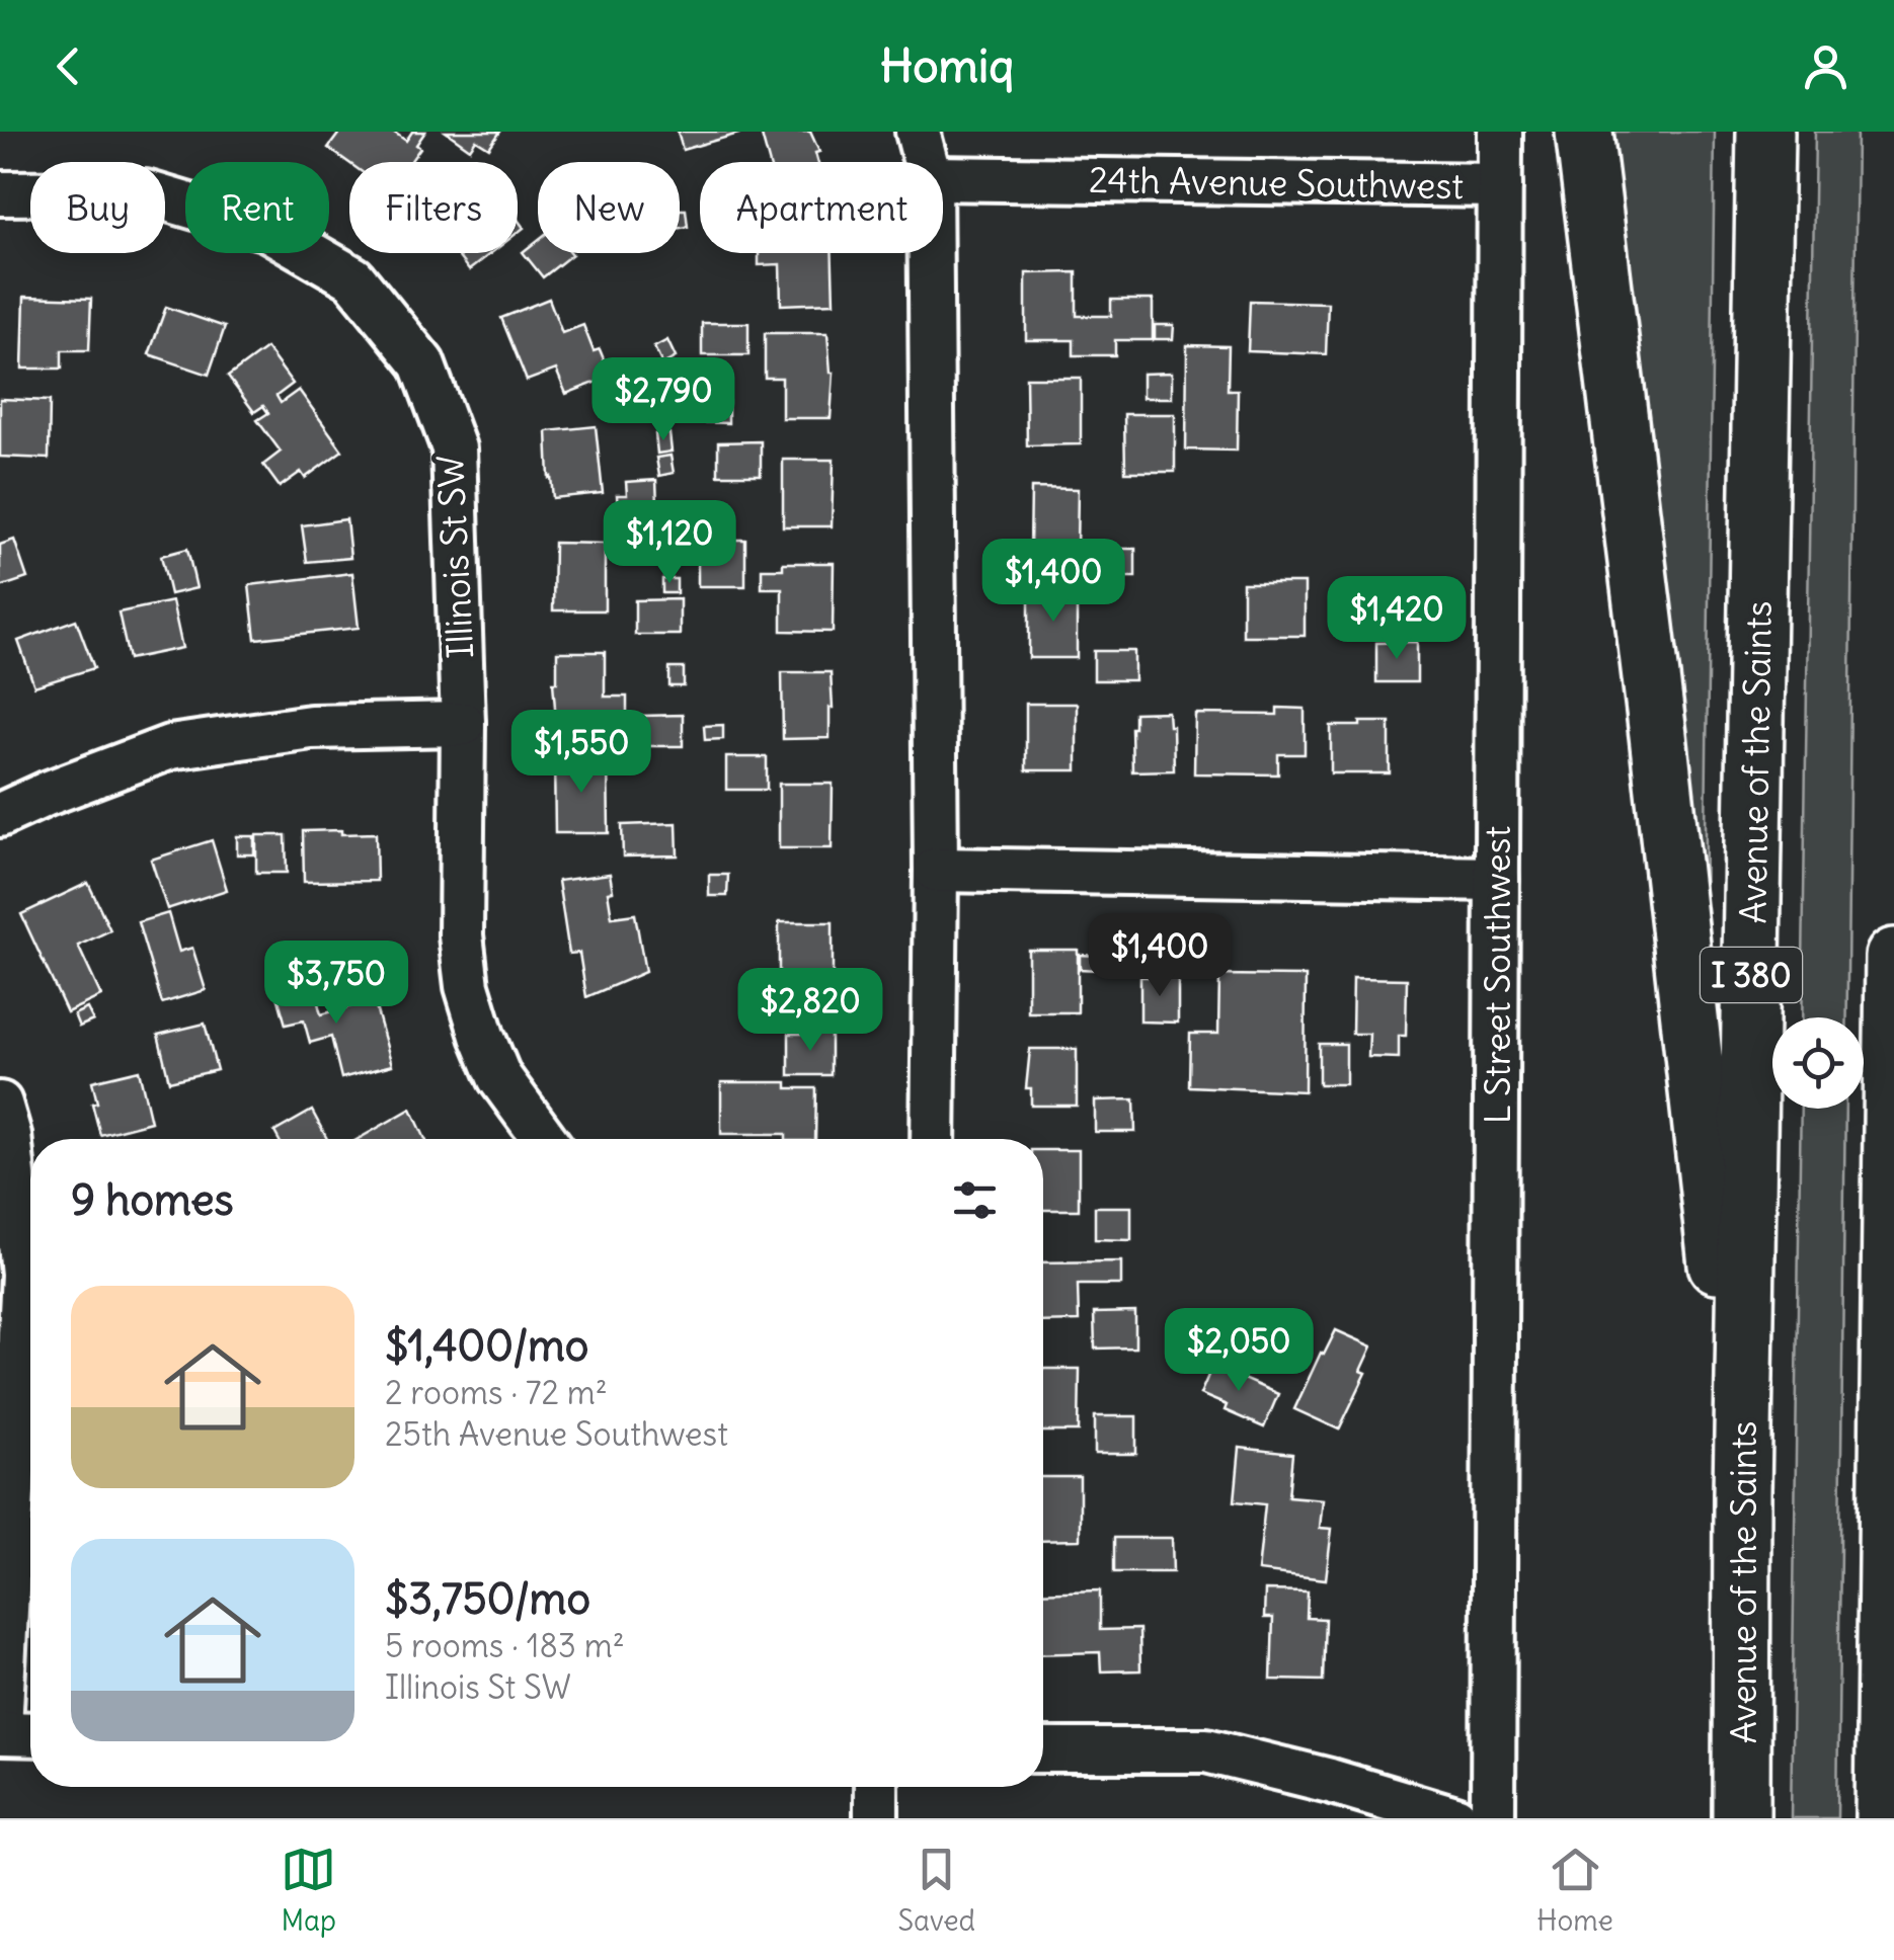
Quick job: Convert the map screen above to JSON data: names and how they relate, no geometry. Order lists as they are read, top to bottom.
{
  "streets": {
    "highway": ["Avenue of the Saints", "I 380"],
    "street": ["24th Avenue Southwest", "Illinois St SW", "L Street Southwest"]
  },
  "crossings": [
    ["24th Avenue Southwest", "L Street Southwest"]
  ],
  "page": {
    "header": "Homiq",
    "chip": [
      "Buy",
      "Rent",
      "Filters",
      "New",
      "Apartment"
    ],
    "price": [
      "$2,790",
      "$1,120",
      "$1,400",
      "$1,420",
      "$1,550",
      "$1,400",
      "$3,750",
      "$2,820",
      "$2,050"
    ],
    "heading": "9 homes",
    "list": [
      {
        "name": "$1,400/mo",
        "note": "2 rooms · 72 m² · 25th Avenue Southwest"
      },
      {
        "name": "$3,750/mo",
        "note": "5 rooms · 183 m² · Illinois St SW"
      }
    ],
    "tabs": ["Map", "Saved", "Home"]
  }
}
